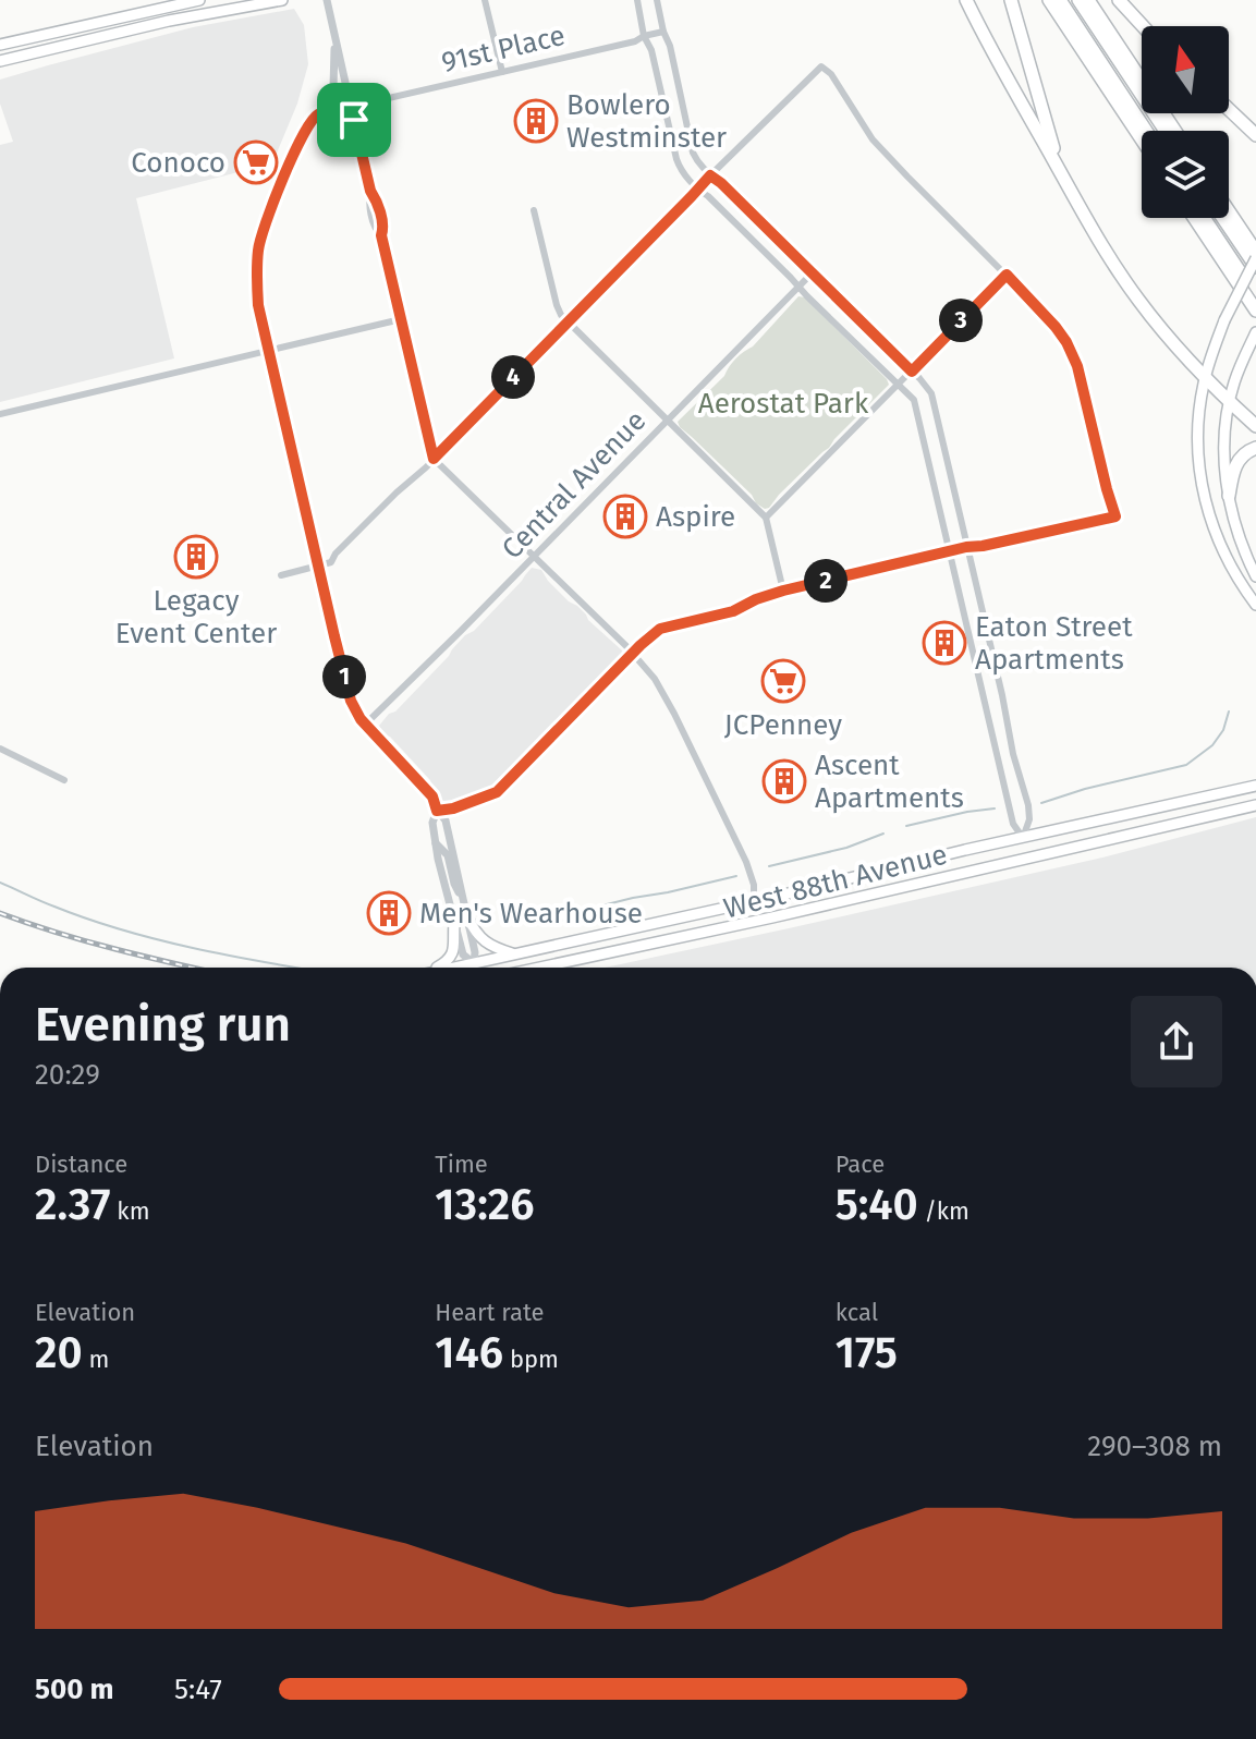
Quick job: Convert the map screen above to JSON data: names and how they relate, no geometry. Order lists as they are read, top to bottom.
{
  "streets": {
    "main road": ["West 88th Avenue"],
    "street": ["91st Place", "Central Avenue"]
  },
  "parks": ["Aerostat Park"],
  "places": {
    "building": [
      "Bowlero Westminster",
      "Aspire",
      "Legacy Event Center",
      "Eaton Street Apartments",
      "Ascent Apartments",
      "Men's Wearhouse"
    ],
    "supermarket": ["Conoco", "JCPenney"]
  },
  "north": "top",
  "page": {
    "pins": [
      "3",
      "4",
      "2",
      "1"
    ],
    "heading": ["Evening run", "20:29"],
    "stats": [
      ["Distance", "2.37 km"],
      ["Time", "13:26"],
      ["Pace", "5:40 /km"],
      ["Elevation", "20 m"],
      ["Heart rate", "146 bpm"],
      ["kcal", "175"]
    ],
    "chart": ["Elevation", "290–308 m"],
    "list": [
      {
        "name": "500 m",
        "note": "5:47"
      }
    ]
  }
}
